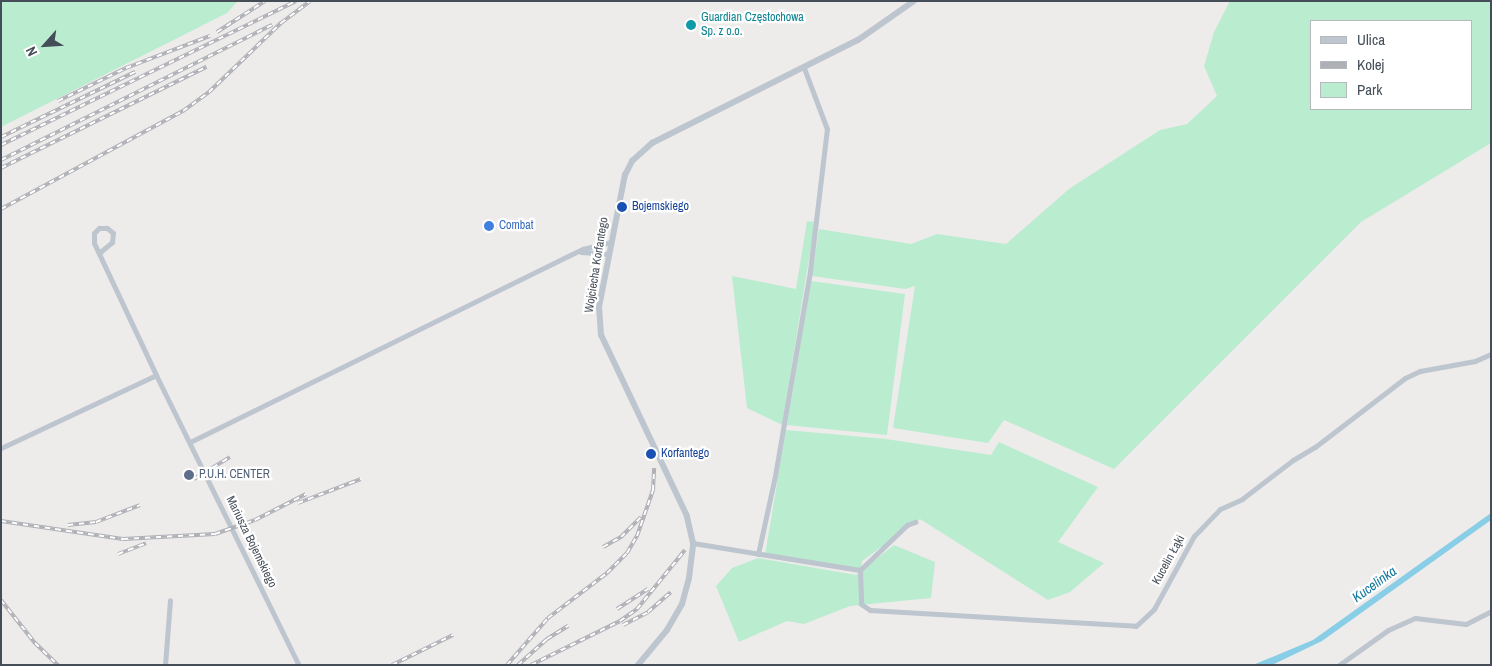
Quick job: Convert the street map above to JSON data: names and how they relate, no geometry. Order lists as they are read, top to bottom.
{
  "streets": {
    "street": ["Wojciecha Korfantego", "Mariusza Bojemskiego", "Kucelin Łąki"]
  },
  "water": ["Kucelinka"],
  "places": [
    "Guardian Częstochowa Sp. z o.o.",
    "Bojemskiego",
    "Combat",
    "Korfantego",
    "P.U.H. CENTER"
  ],
  "legend": ["Ulica", "Kolej", "Park"],
  "north": "bottom left"
}
